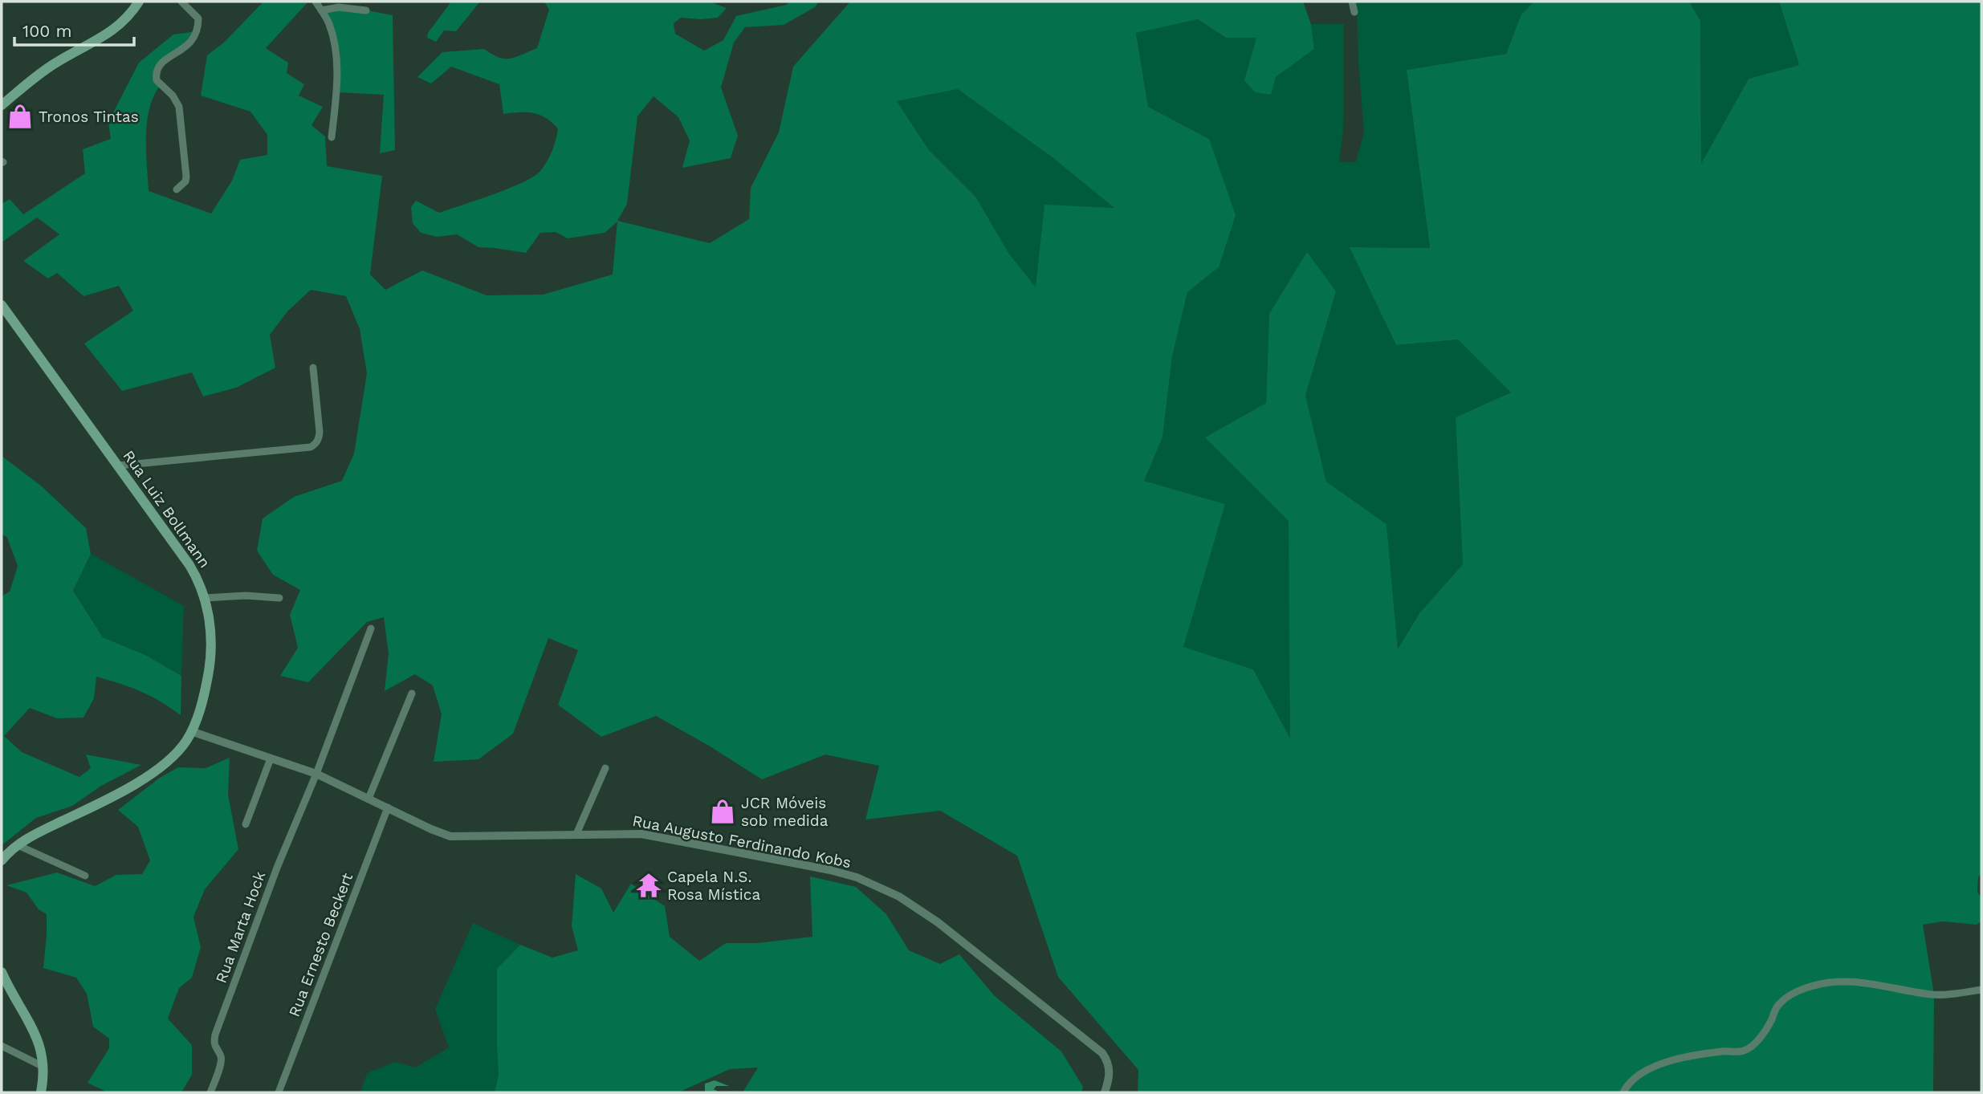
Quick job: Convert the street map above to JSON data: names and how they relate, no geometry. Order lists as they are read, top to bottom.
{
  "streets": {
    "main road": ["Rua Luiz Bollmann"],
    "street": ["Rua Augusto Ferdinando Kobs", "Rua Marta Hock", "Rua Ernesto Beckert"]
  },
  "crossings": [
    ["Rua Luiz Bollmann", "Rua Augusto Ferdinando Kobs"],
    ["Rua Augusto Ferdinando Kobs", "Rua Marta Hock"],
    ["Rua Augusto Ferdinando Kobs", "Rua Ernesto Beckert"]
  ],
  "places": {
    "shop": ["Tronos Tintas", "JCR Móveis sob medida"],
    "temple": ["Capela N.S. Rosa Mística"]
  },
  "scale_bar": "100 m"
}
